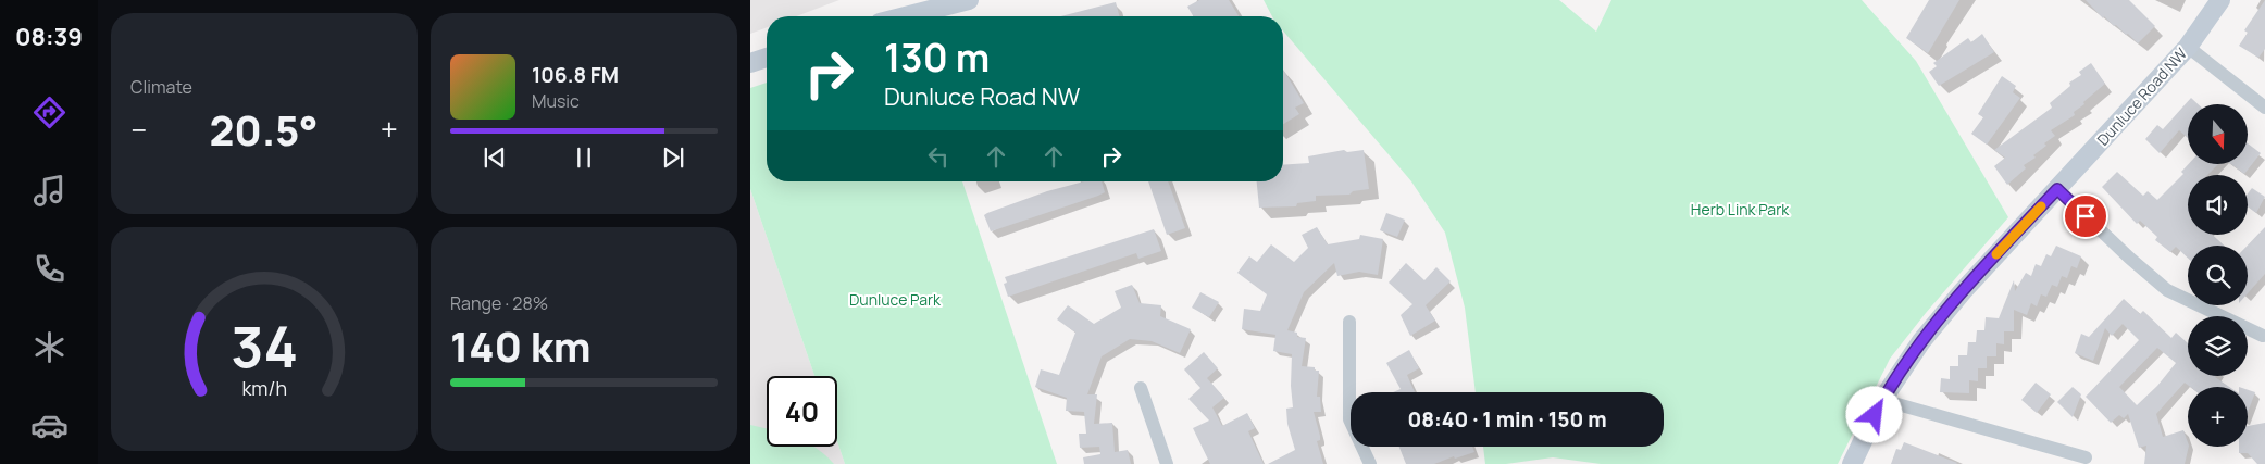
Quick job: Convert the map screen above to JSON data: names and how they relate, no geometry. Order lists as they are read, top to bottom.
{
  "streets": {
    "street": ["Dunluce Road NW"]
  },
  "parks": ["Herb Link Park", "Dunluce Park"],
  "north": "bottom",
  "page": {
    "tabs": "08:39",
    "tile": [
      "Climate",
      ["Range · 28%", "140 km"]
    ],
    "turn": ["130 m", "Dunluce Road NW"],
    "song": ["106.8 FM", "Music"],
    "map_buttons": "+",
    "heat": ["−", "20.5°", "+"],
    "limit": "40",
    "trip": "08:40 · 1 min · 150 m",
    "gauge": ["34", "km/h"]
  }
}
